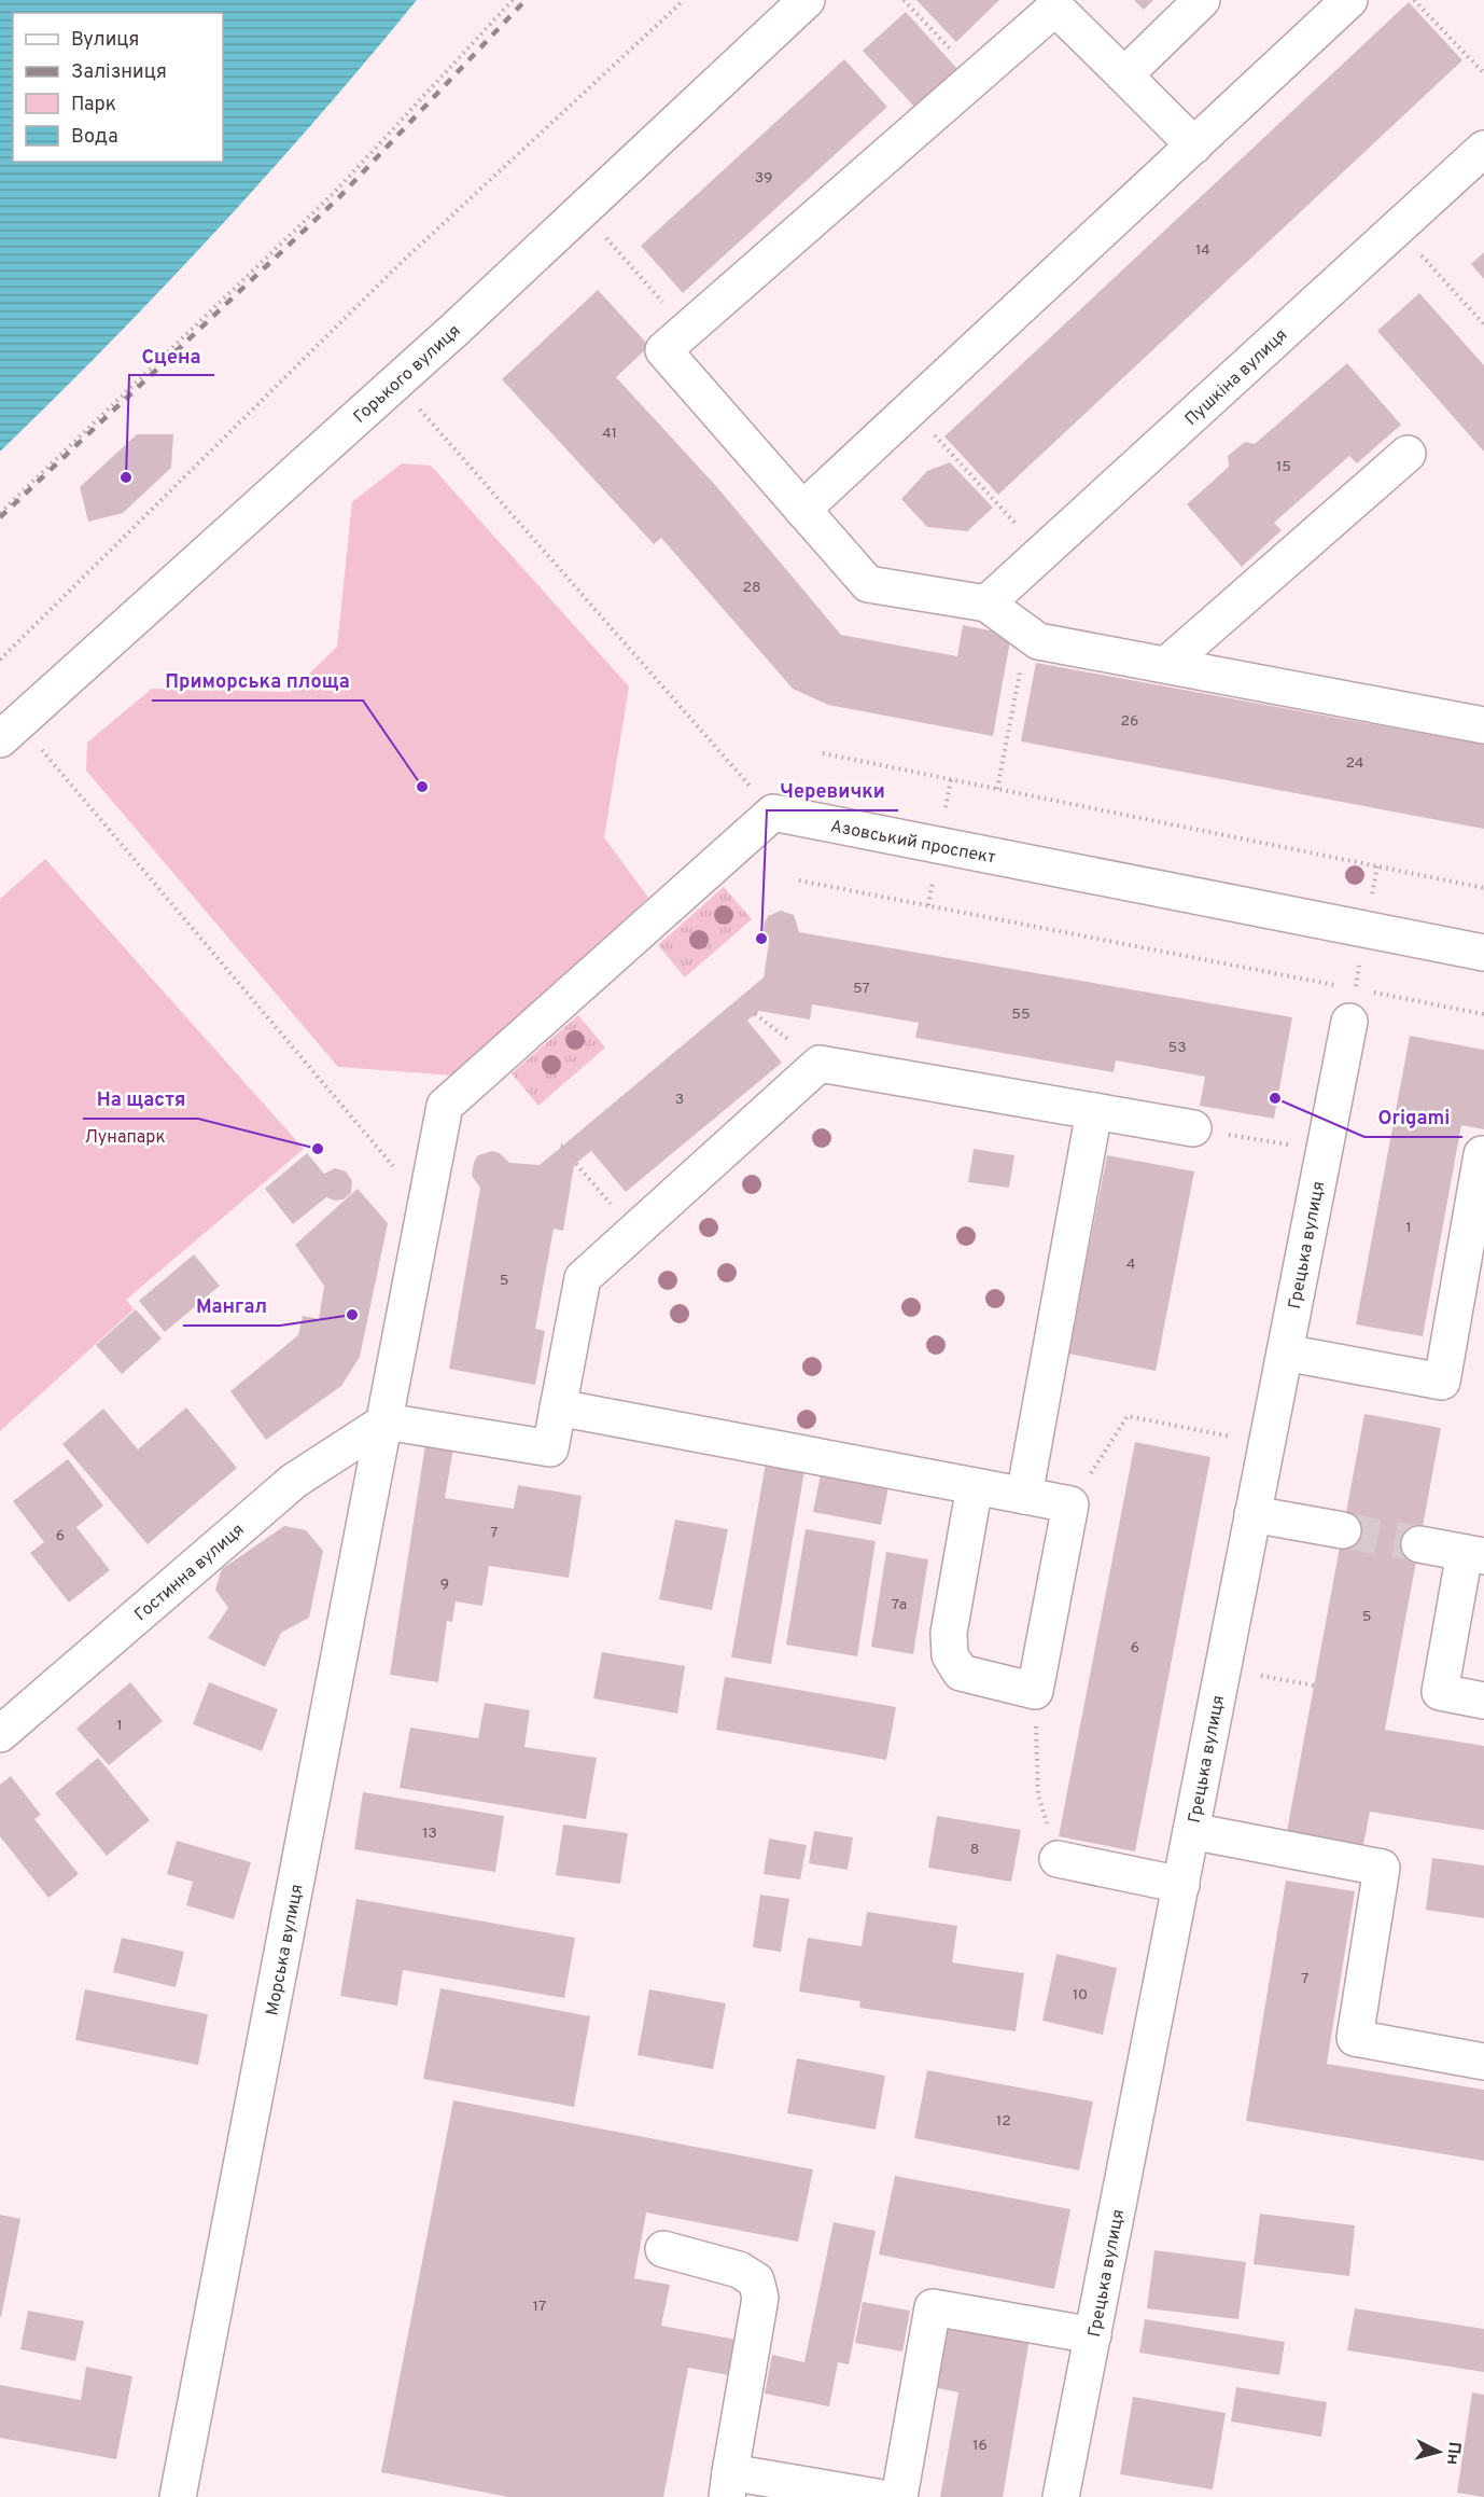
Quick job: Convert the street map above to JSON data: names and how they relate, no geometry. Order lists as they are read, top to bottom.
{
  "streets": {
    "street": [
      "Горького вулиця",
      "Пушкіна вулиця",
      "Азовський проспект",
      "Грецька вулиця",
      "Гостинна вулиця",
      "Морська вулиця"
    ]
  },
  "crossings": [
    ["Азовський проспект", "Морська вулиця"],
    ["Гостинна вулиця", "Морська вулиця"]
  ],
  "parks": ["Лунапарк"],
  "places": [
    "Сцена",
    "Приморська площа",
    "Черевички",
    "Origami",
    "На щастя",
    "Мангал"
  ],
  "house_numbers": [
    "39",
    "14",
    "41",
    "15",
    "28",
    "26",
    "24",
    "57",
    "55",
    "53",
    "3",
    "1",
    "4",
    "5",
    "7",
    "6",
    "9",
    "7а",
    "5",
    "6",
    "1",
    "13",
    "8",
    "7",
    "10",
    "12",
    "17",
    "16"
  ],
  "legend": [
    "Вулиця",
    "Залізниця",
    "Парк",
    "Вода"
  ],
  "north": "right"
}
